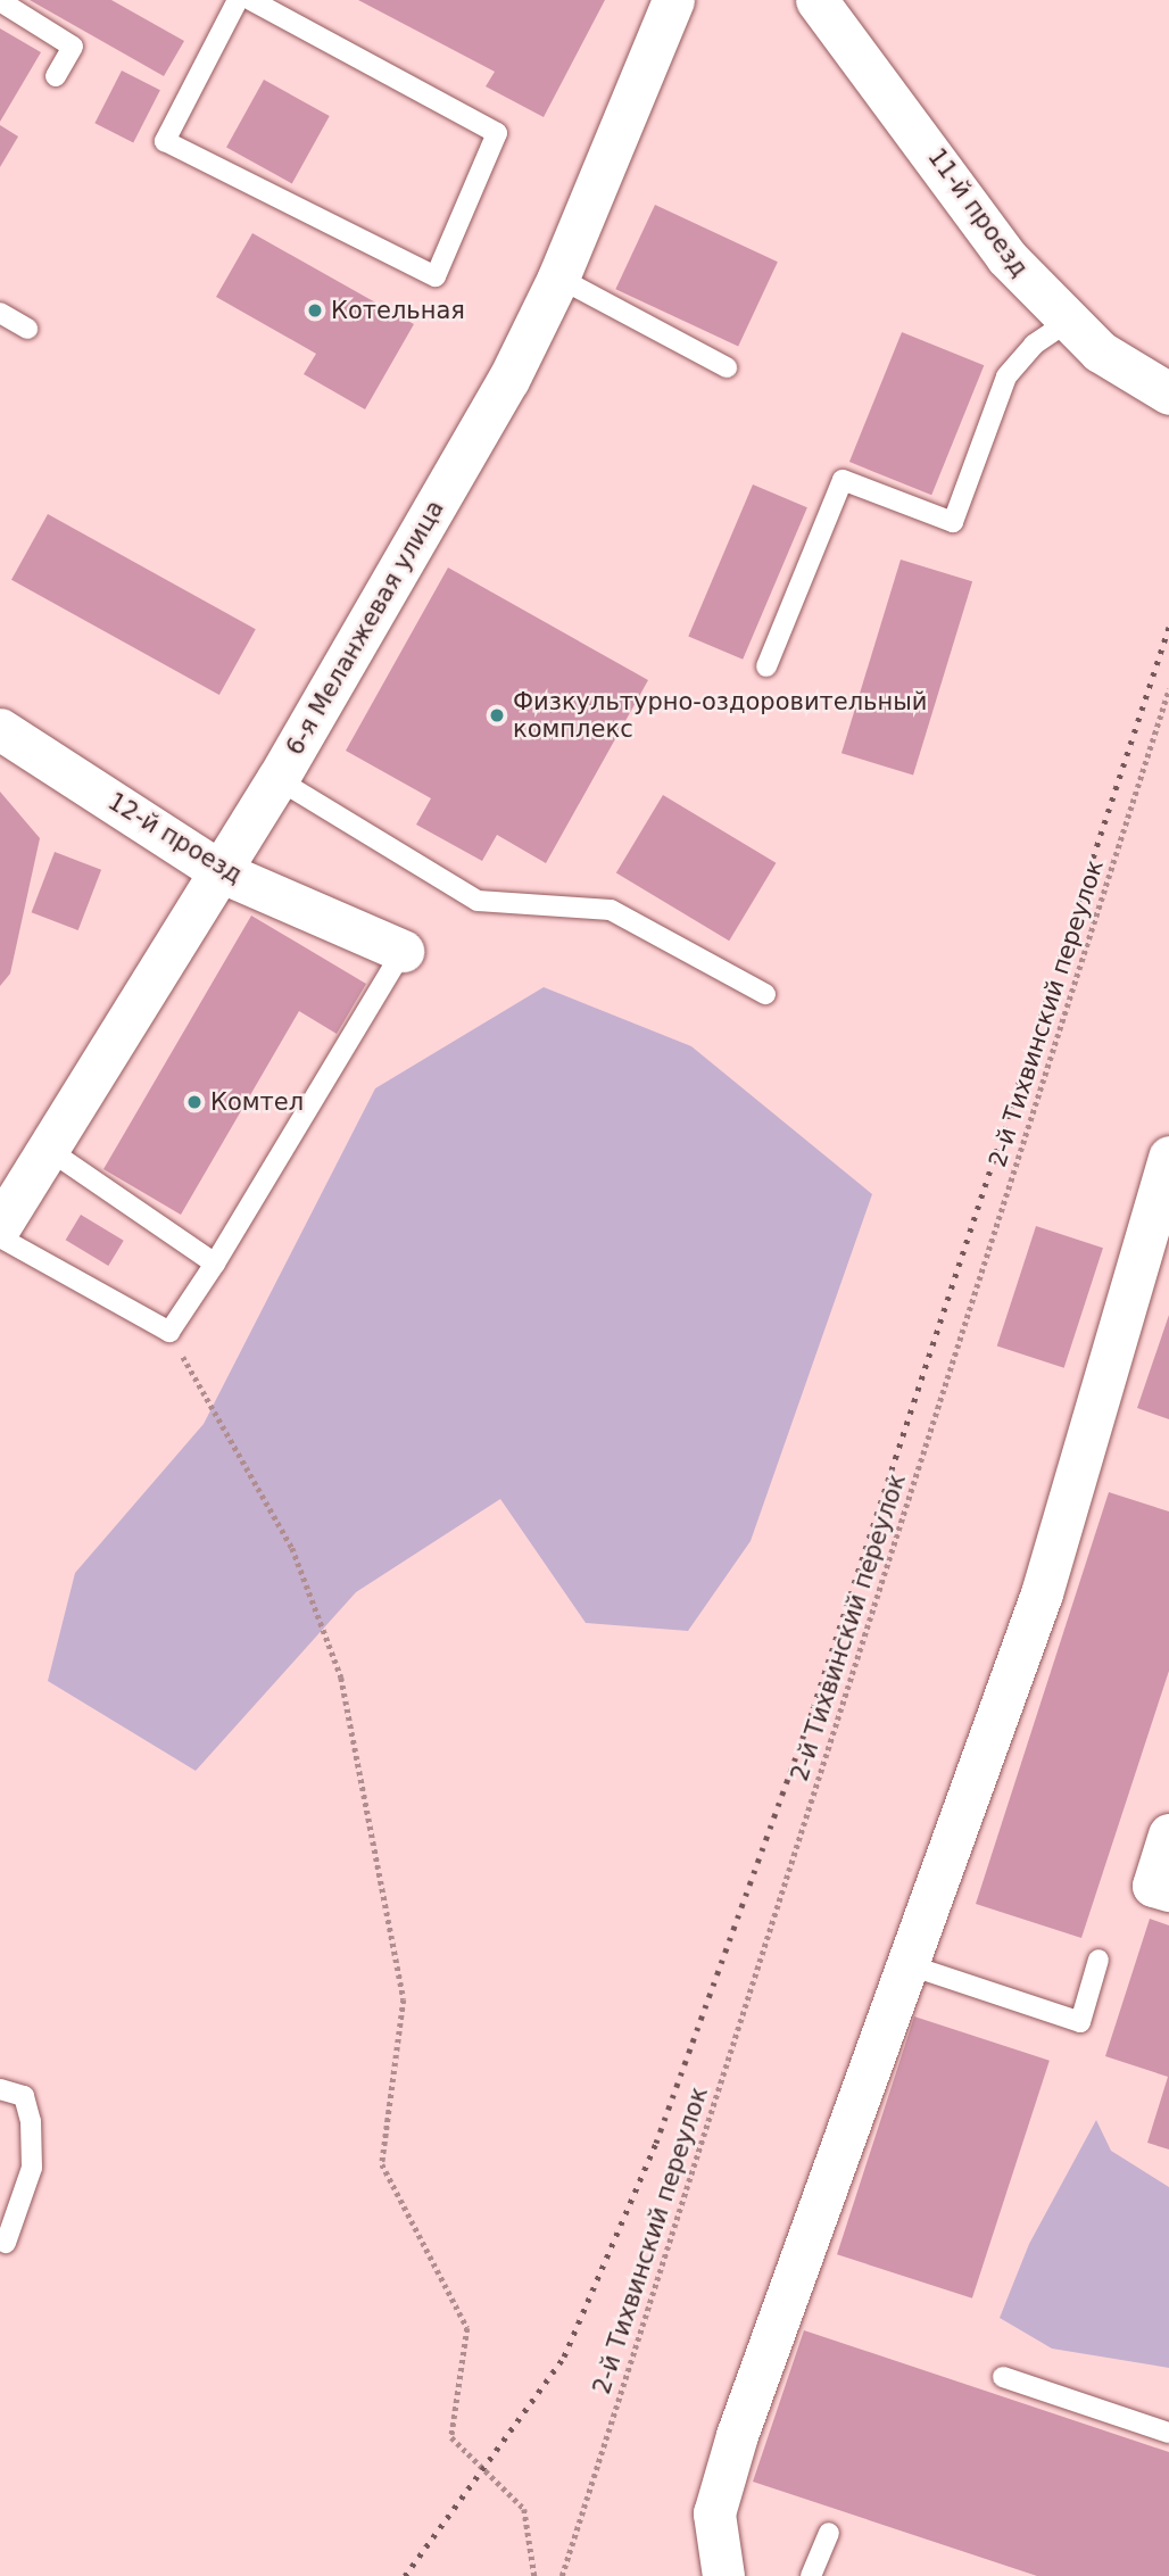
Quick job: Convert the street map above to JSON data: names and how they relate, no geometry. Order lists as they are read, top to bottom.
{
  "streets": {
    "street": ["11-й проезд", "6-я Меланжевая улица", "12-й проезд"],
    "path": ["2-й Тихвинский переулок"]
  },
  "crossings": [
    ["6-я Меланжевая улица", "12-й проезд"]
  ],
  "places": ["Котельная", "Физкультурно-оздоровительный комплекс", "Комтел"]
}
